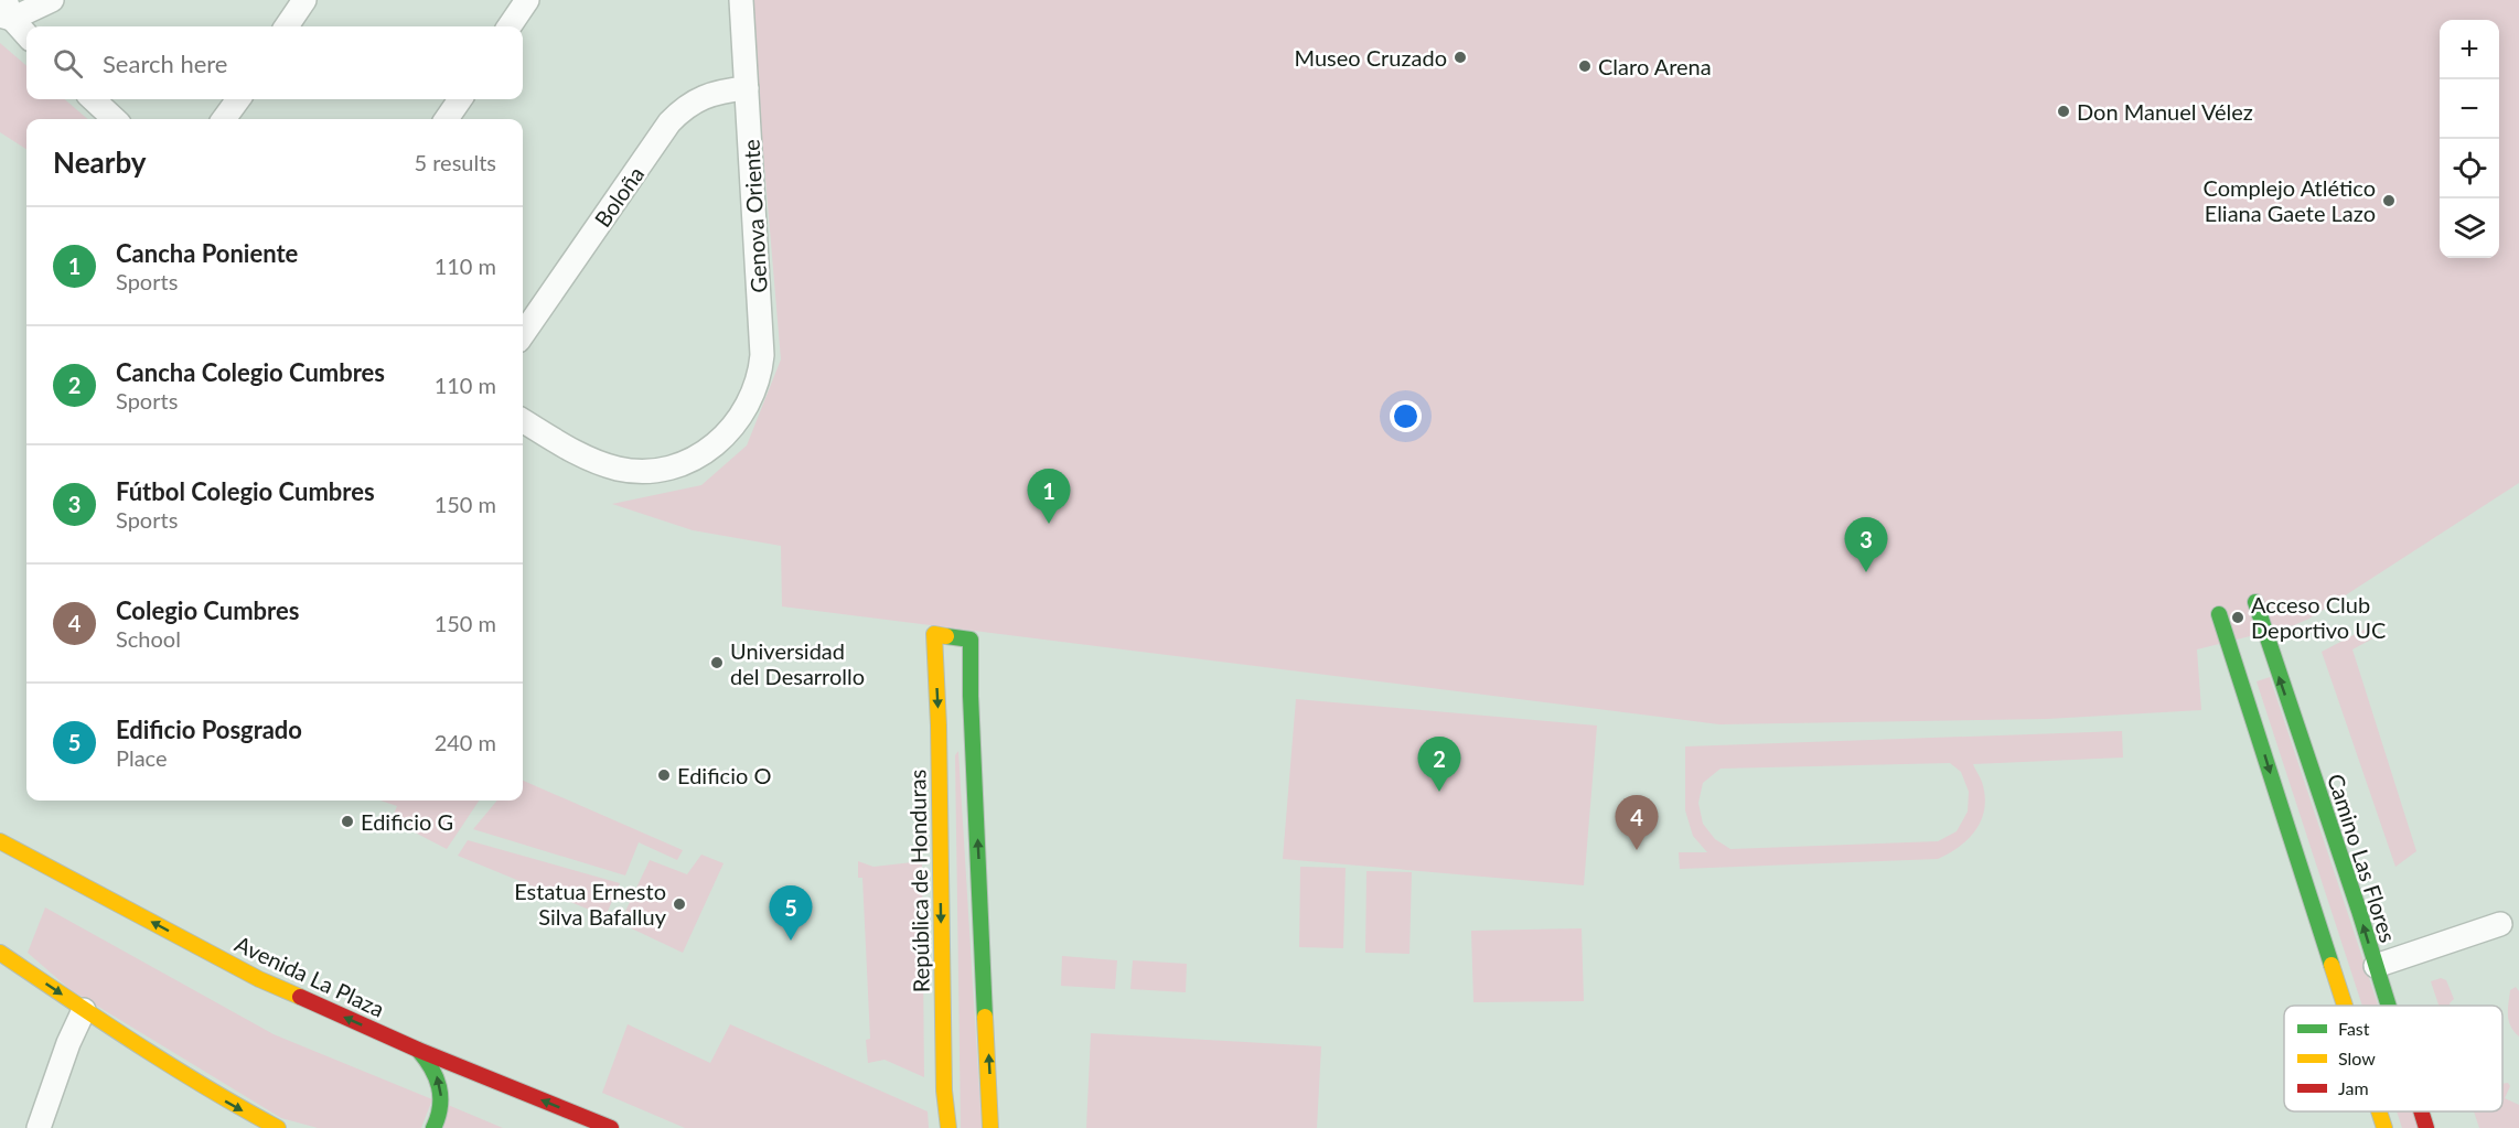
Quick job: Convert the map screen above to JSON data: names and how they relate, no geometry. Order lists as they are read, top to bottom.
{
  "streets": {
    "street": [
      "Boloña",
      "Genova Oriente",
      "Camino Las Flores",
      "República de Honduras",
      "Avenida La Plaza"
    ]
  },
  "crossings": [
    ["Boloña", "Genova Oriente"]
  ],
  "places": [
    "Museo Cruzado",
    "Claro Arena",
    "Don Manuel Vélez",
    "Complejo Atlético Eliana Gaete Lazo",
    "Acceso Club Deportivo UC",
    "Universidad del Desarrollo",
    "Edificio O",
    "Edificio G",
    "Estatua Ernesto Silva Bafalluy"
  ],
  "legend": ["Fast", "Slow", "Jam"],
  "page": {
    "map_buttons": ["+", "−"],
    "search": "Search here",
    "heading": ["Nearby", "5 results"],
    "list": [
      {
        "mark": "1",
        "name": "Cancha Poniente",
        "note": "Sports",
        "value": "110 m"
      },
      {
        "mark": "2",
        "name": "Cancha Colegio Cumbres",
        "note": "Sports",
        "value": "110 m"
      },
      {
        "mark": "3",
        "name": "Fútbol Colegio Cumbres",
        "note": "Sports",
        "value": "150 m"
      },
      {
        "mark": "4",
        "name": "Colegio Cumbres",
        "note": "School",
        "value": "150 m"
      },
      {
        "mark": "5",
        "name": "Edificio Posgrado",
        "note": "Place",
        "value": "240 m"
      }
    ],
    "pins": [
      "1",
      "3",
      "2",
      "4",
      "5"
    ]
  }
}
